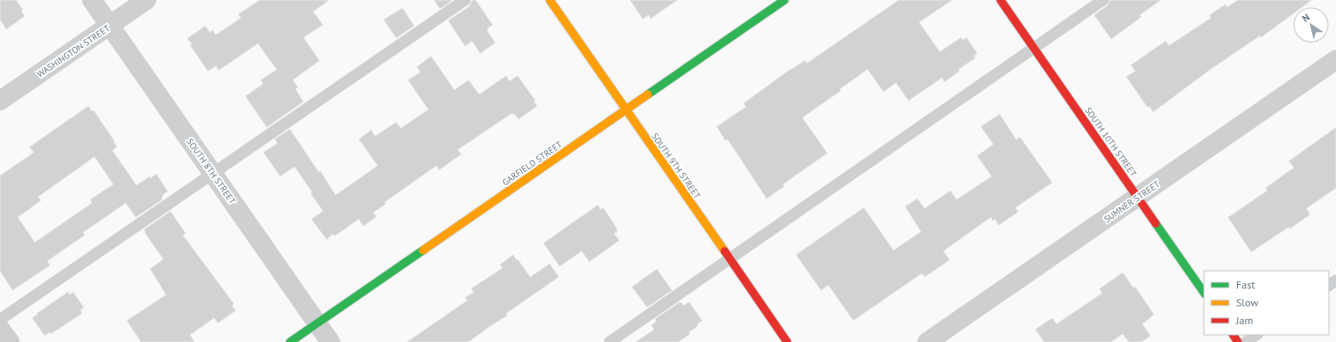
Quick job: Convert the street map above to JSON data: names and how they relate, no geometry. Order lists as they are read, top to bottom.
{
  "streets": {
    "main road": ["SOUTH 10TH STREET", "GARFIELD STREET", "SOUTH 9TH STREET"],
    "street": ["WASHINGTON STREET", "SOUTH 8TH STREET", "SUMNER STREET"]
  },
  "crossings": [
    ["WASHINGTON STREET", "SOUTH 8TH STREET"],
    ["SOUTH 10TH STREET", "SUMNER STREET"],
    ["GARFIELD STREET", "SOUTH 9TH STREET"],
    ["GARFIELD STREET", "SOUTH 8TH STREET"]
  ],
  "legend": ["Fast", "Slow", "Jam"],
  "north": "top left"
}
